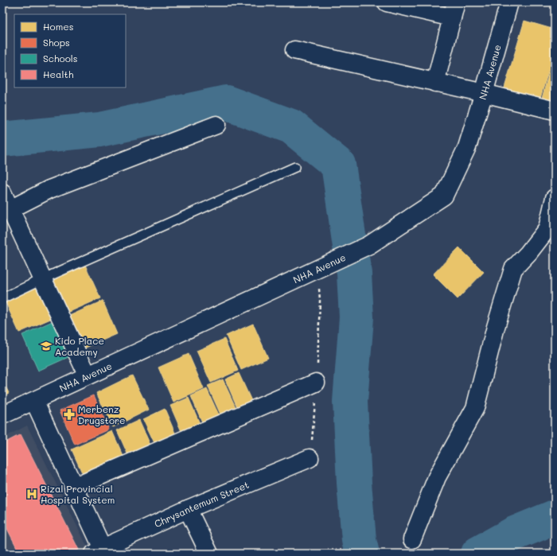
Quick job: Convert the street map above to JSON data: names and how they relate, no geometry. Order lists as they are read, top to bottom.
{
  "streets": {
    "street": ["NHA Avenue", "Chrysantemum Street"]
  },
  "places": {
    "school or university": ["Kido Place Academy"],
    "pharmacy": ["Merbenz Drugstore"],
    "hospital": ["Rizal Provincial Hospital System"]
  },
  "legend": [
    "Homes",
    "Shops",
    "Schools",
    "Health"
  ]
}
